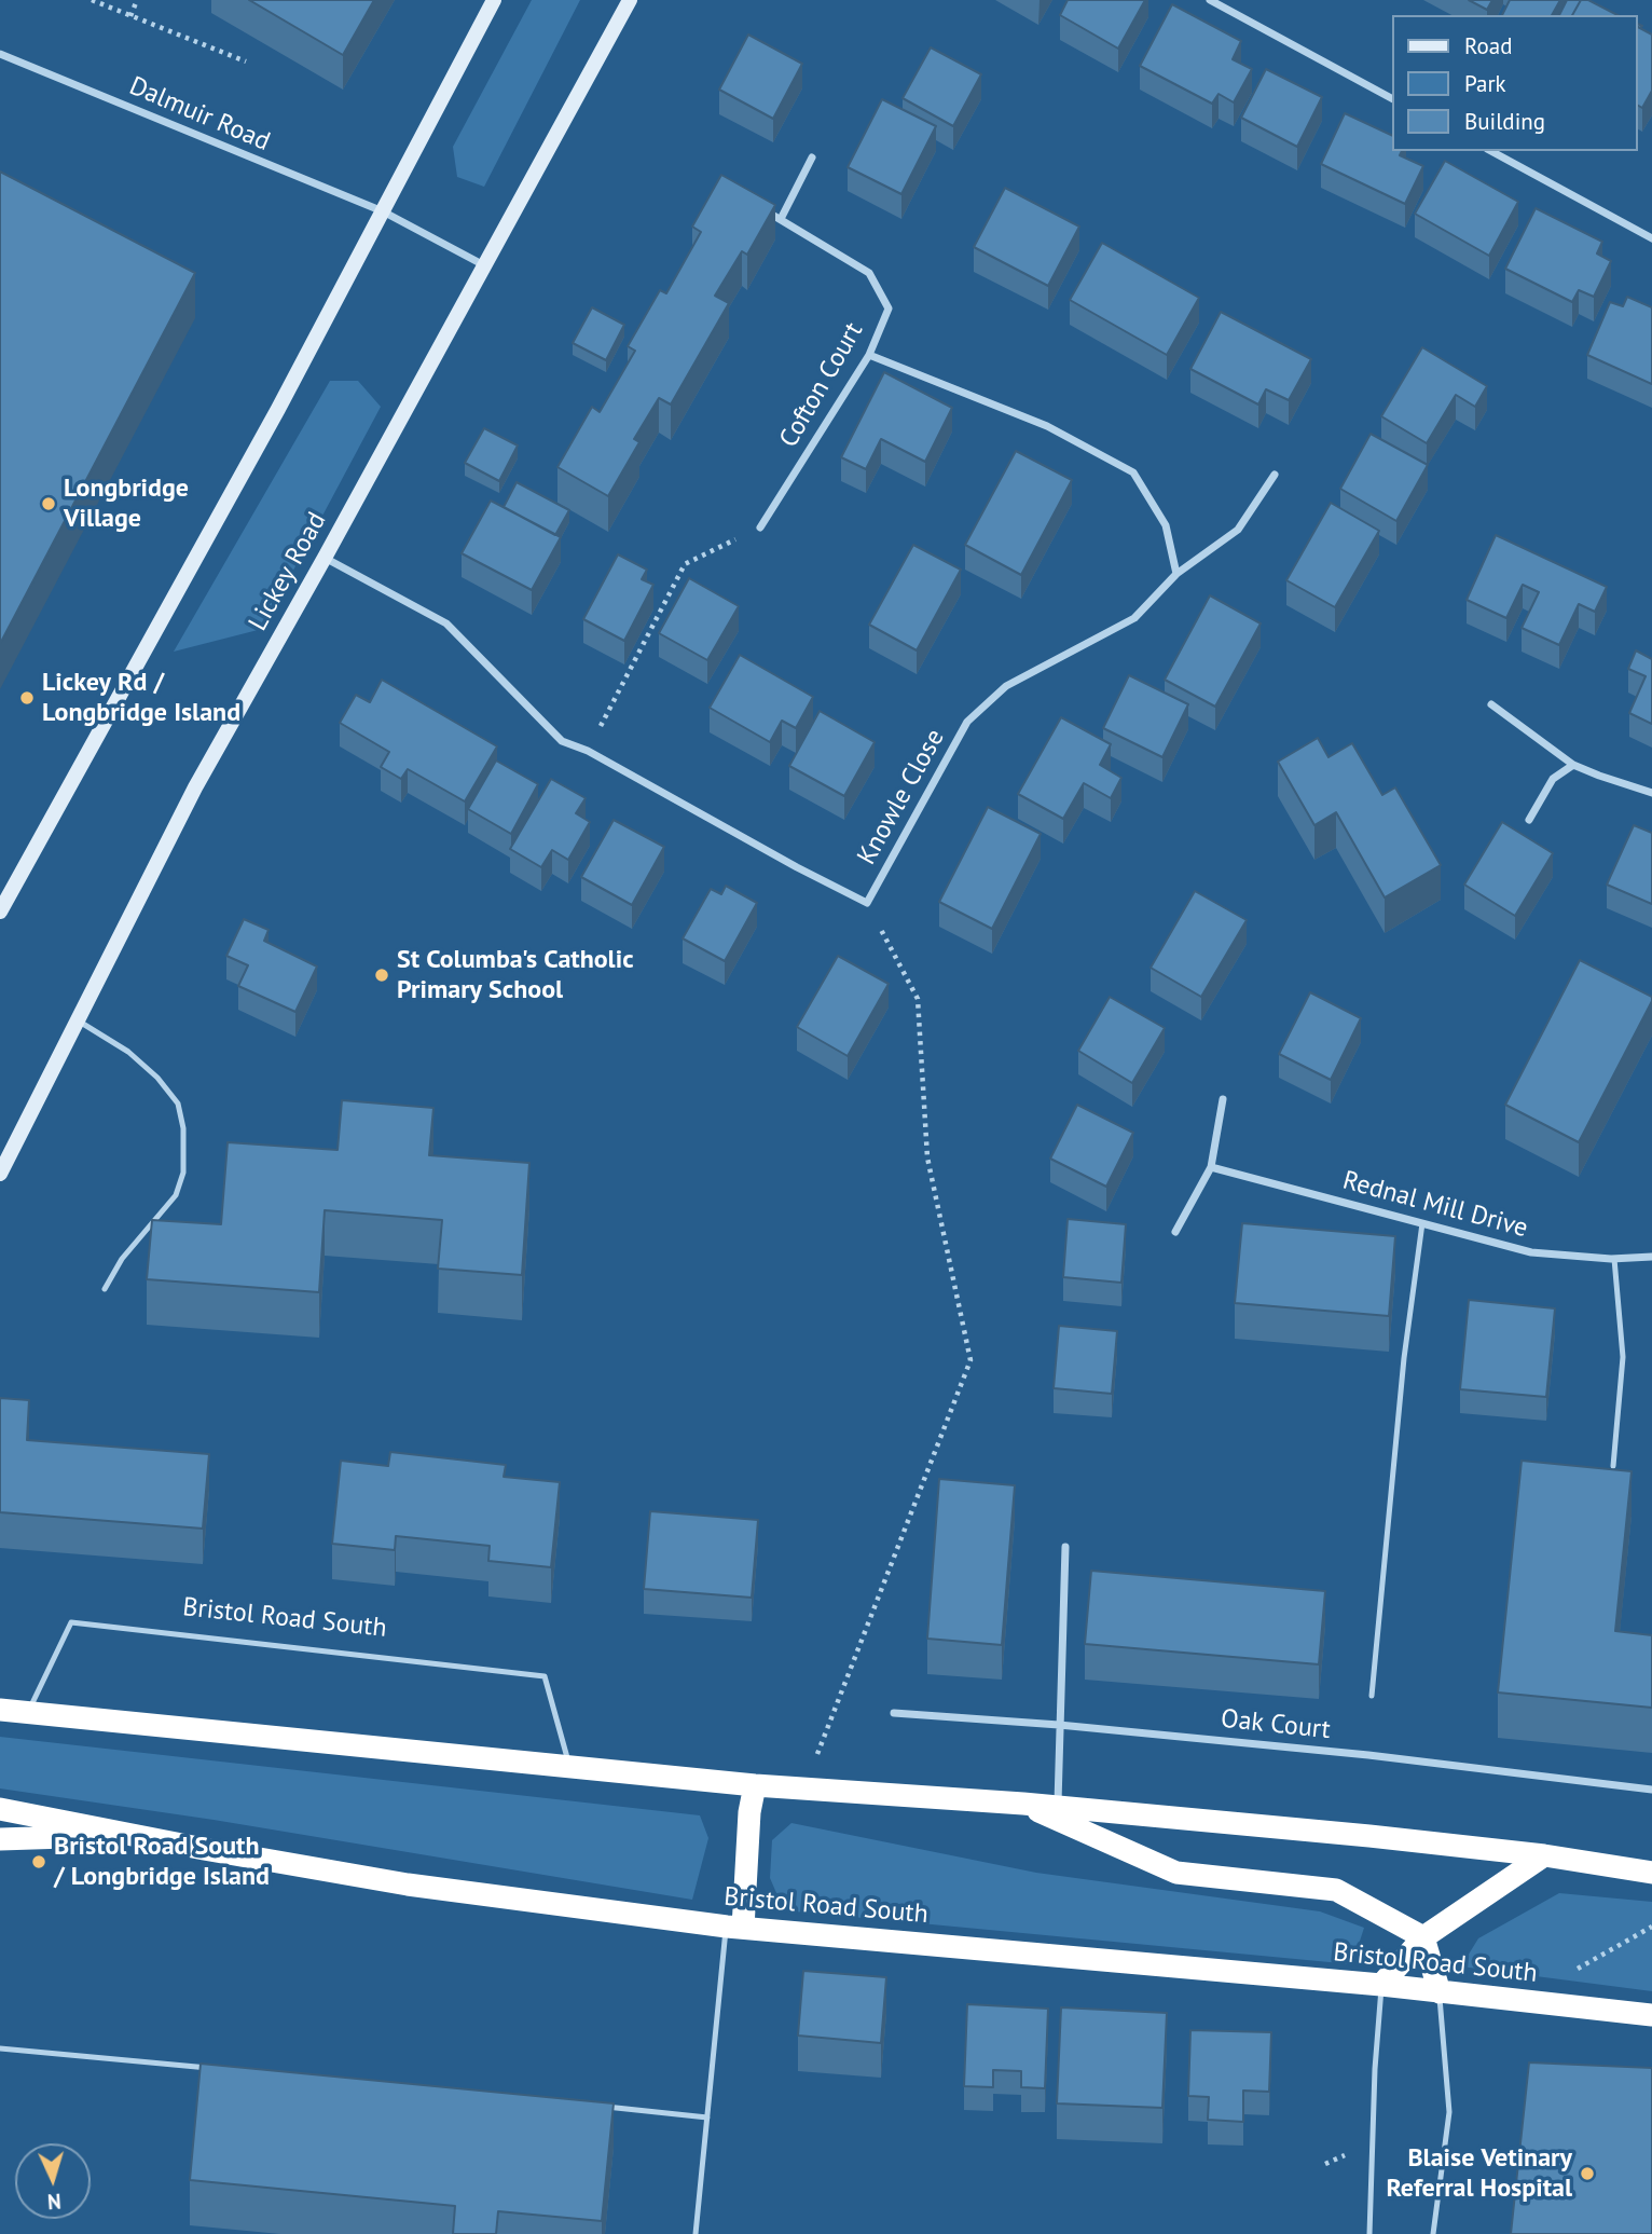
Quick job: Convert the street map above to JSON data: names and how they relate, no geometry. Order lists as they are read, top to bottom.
{
  "streets": {
    "highway": ["Bristol Road South"],
    "main road": ["Lickey Road"],
    "street": [
      "Dalmuir Road",
      "Cofton Court",
      "Knowle Close",
      "Rednal Mill Drive",
      "Oak Court"
    ]
  },
  "crossings": [
    ["Dalmuir Road", "Lickey Road"],
    ["Lickey Road", "Knowle Close"]
  ],
  "places": [
    "Longbridge Village",
    "Lickey Rd / Longbridge Island",
    "St Columba's Catholic Primary School",
    "Bristol Road South / Longbridge Island",
    "Blaise Vetinary Referral Hospital"
  ],
  "legend": ["Road", "Park", "Building"],
  "north": "bottom"
}
